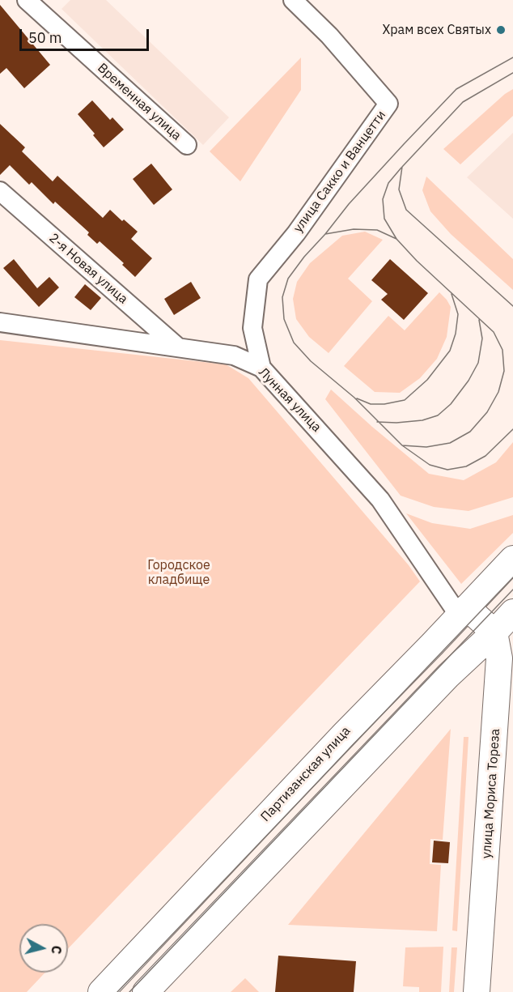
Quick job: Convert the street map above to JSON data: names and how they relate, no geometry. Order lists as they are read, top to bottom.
{
  "streets": {
    "street": [
      "Временная улица",
      "улица Сакко и Ванцетти",
      "2-я Новая улица",
      "Лунная улица",
      "Партизанская улица",
      "улица Мориса Тореза"
    ]
  },
  "crossings": [
    ["улица Сакко и Ванцетти", "Лунная улица"],
    ["2-я Новая улица", "Лунная улица"],
    ["Лунная улица", "Партизанская улица"]
  ],
  "parks": ["Городское кладбище"],
  "places": ["Храм всех Святых"],
  "scale_bar": "50 m",
  "north": "right"
}
